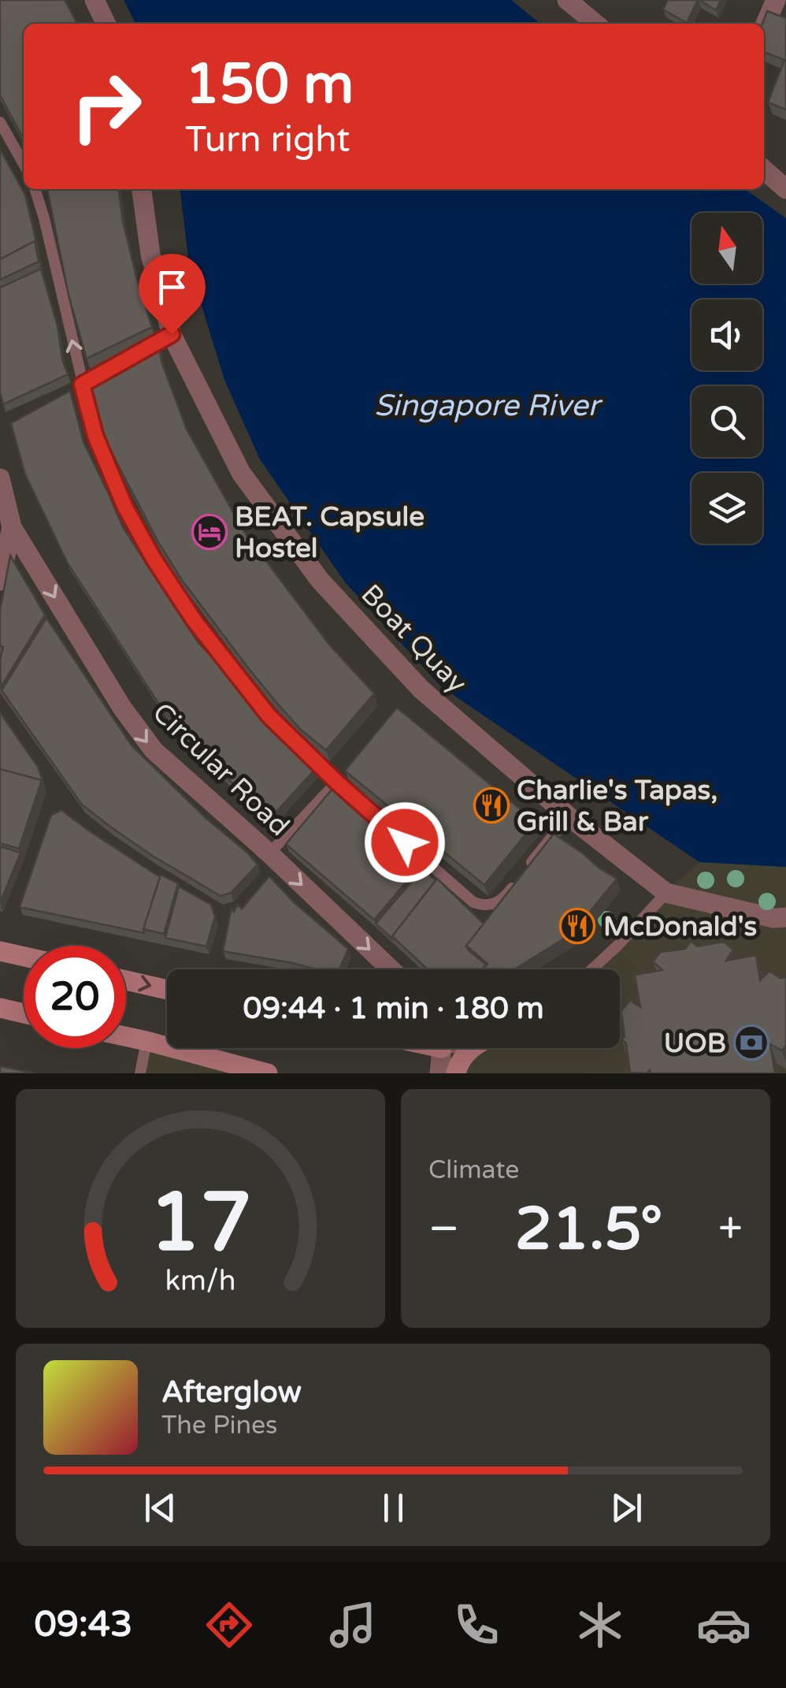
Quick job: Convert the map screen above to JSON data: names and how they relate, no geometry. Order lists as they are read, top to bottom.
{
  "streets": {
    "street": ["Boat Quay", "Circular Road"]
  },
  "one_way": ["Circular Road"],
  "water": ["Singapore River"],
  "places": {
    "hotel": ["BEAT. Capsule Hostel"],
    "restaurant": ["Charlie's Tapas, Grill & Bar", "McDonald's"],
    "bank": ["UOB"]
  },
  "north": "top",
  "page": {
    "turn": ["150 m", "Turn right"],
    "limit": "20",
    "trip": "09:44 · 1 min · 180 m",
    "tile": "Climate",
    "heat": ["−", "21.5°", "+"],
    "song": ["Afterglow", "The Pines"],
    "tabs": "09:43",
    "gauge": ["17", "km/h"]
  }
}
